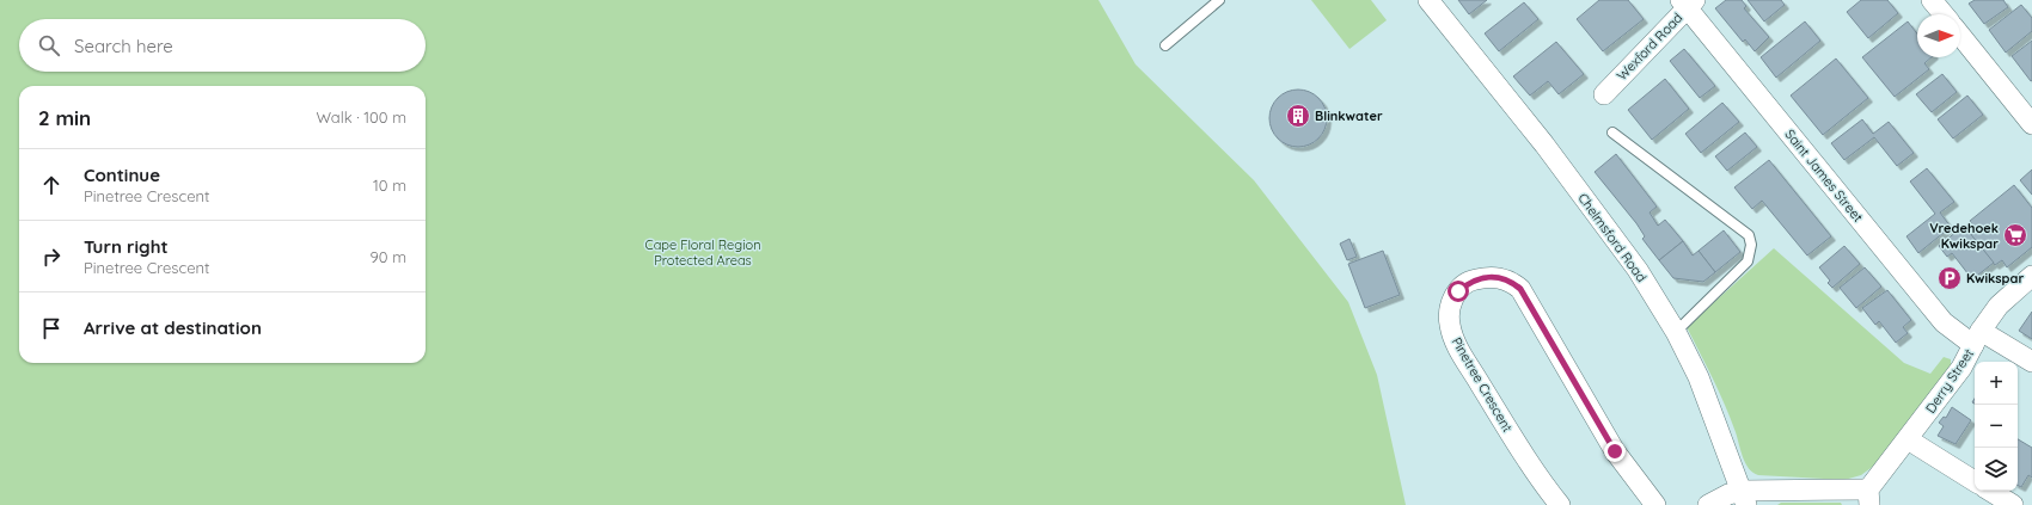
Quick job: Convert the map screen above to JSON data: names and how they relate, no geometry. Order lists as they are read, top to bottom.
{
  "streets": {
    "street": [
      "Wexford Road",
      "Saint James Street",
      "Chelmsford Road",
      "Derry Street",
      "Pinetree Crescent"
    ]
  },
  "crossings": [
    ["Wexford Road", "Saint James Street"],
    ["Saint James Street", "Derry Street"],
    ["Chelmsford Road", "Derry Street"]
  ],
  "parks": ["Cape Floral Region Protected Areas"],
  "places": {
    "building": ["Blinkwater"],
    "supermarket": ["Vredehoek Kwikspar"],
    "parking": ["Kwikspar"]
  },
  "north": "right",
  "page": {
    "search": "Search here",
    "heading": ["2 min", "Walk · 100 m"],
    "list": [
      ["Continue", "Pinetree Crescent", "10 m"],
      ["Turn right", "Pinetree Crescent", "90 m"],
      "Arrive at destination"
    ],
    "map_buttons": ["+", "−"]
  }
}
